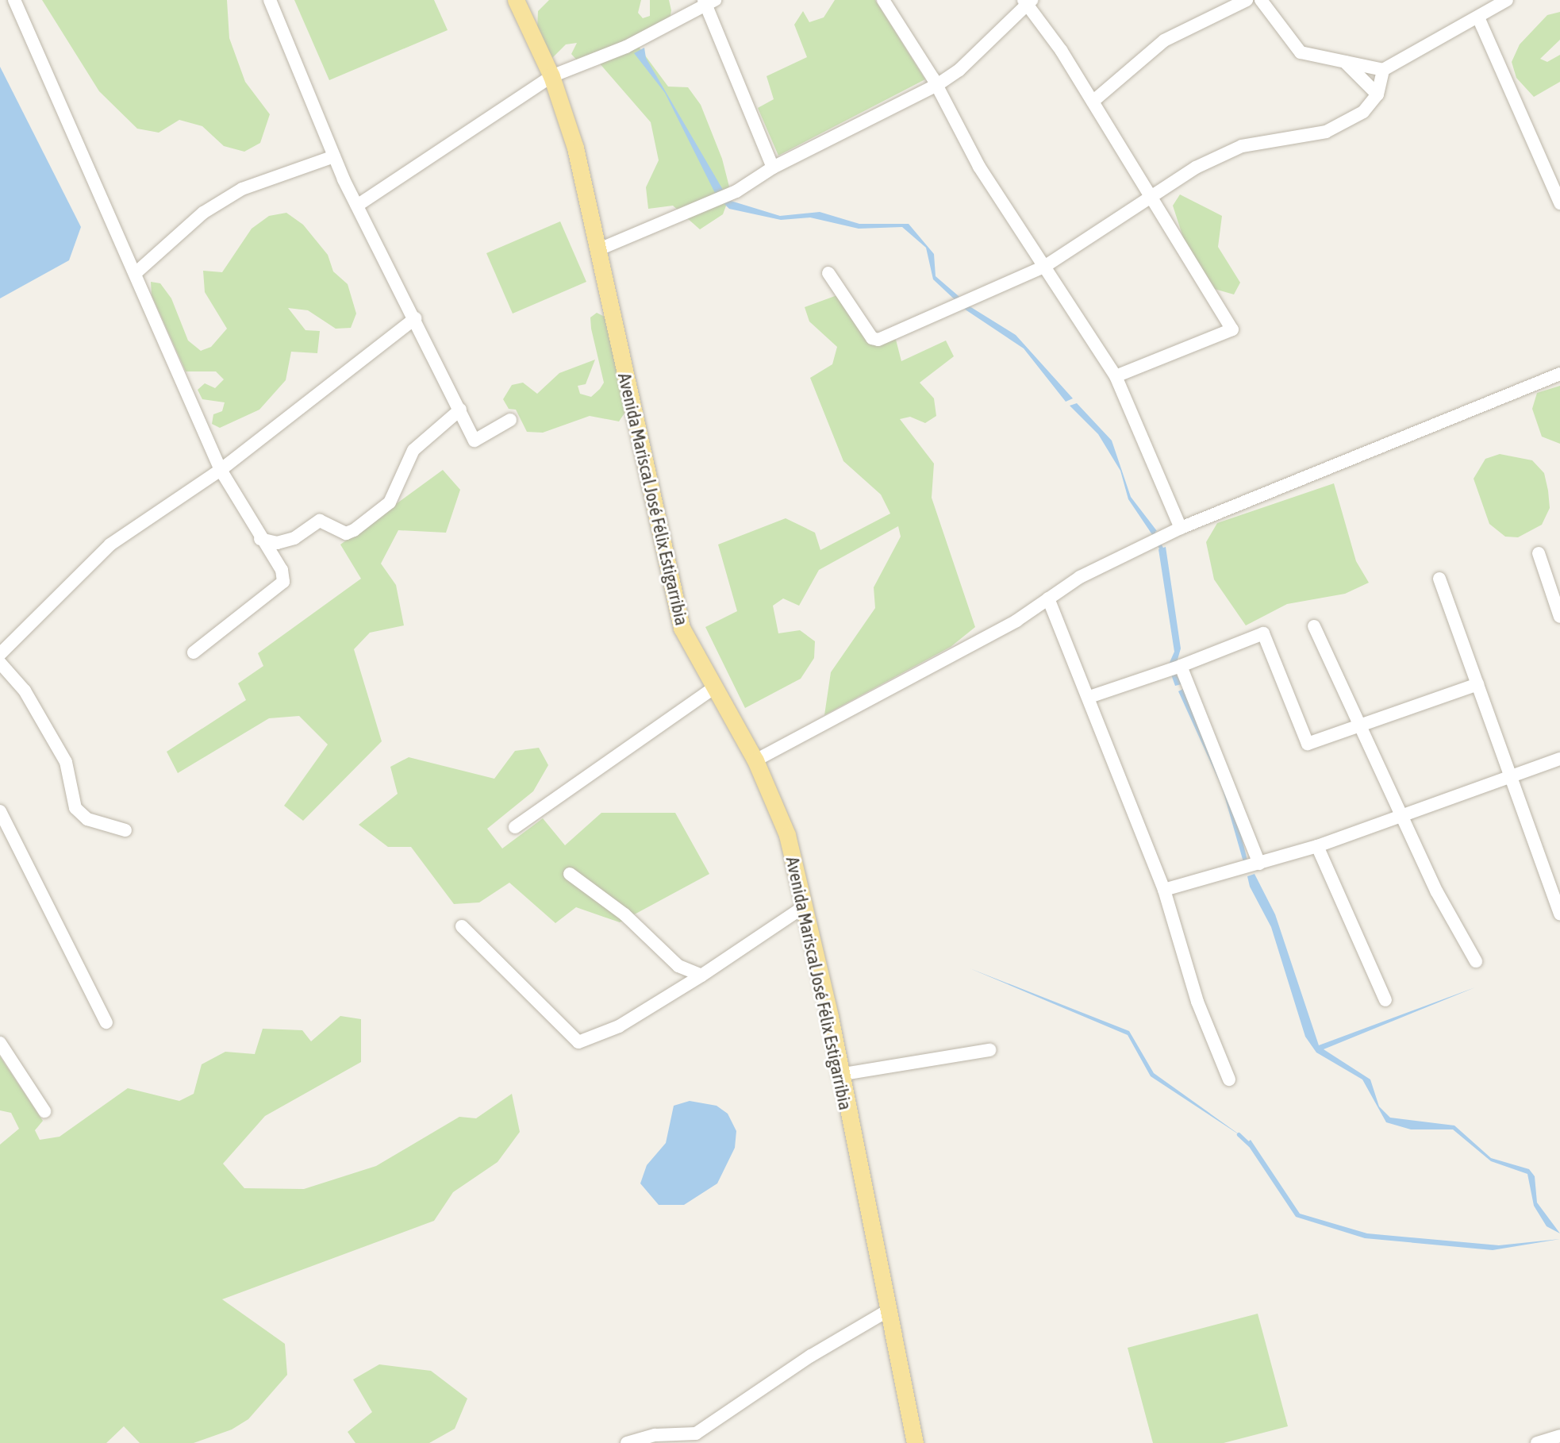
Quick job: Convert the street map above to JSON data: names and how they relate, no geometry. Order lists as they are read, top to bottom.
{
  "streets": {
    "main road": ["Avenida Mariscal José Félix Estigarribia"]
  }
}
